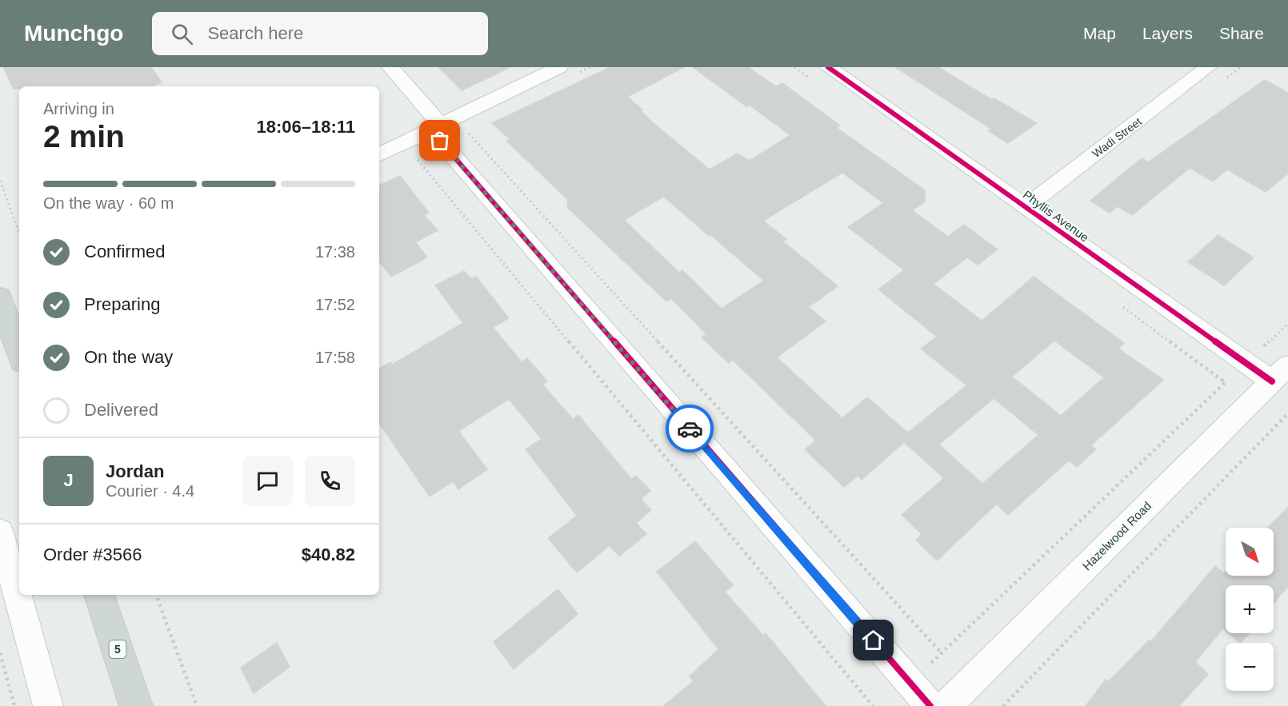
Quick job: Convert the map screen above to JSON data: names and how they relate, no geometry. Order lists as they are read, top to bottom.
{
  "streets": {
    "main road": ["5"],
    "street": ["Wadi Street", "Phyllis Avenue", "Hazelwood Road"]
  },
  "crossings": [
    ["Wadi Street", "Phyllis Avenue"],
    ["Phyllis Avenue", "Hazelwood Road"]
  ],
  "north": "bottom right",
  "page": {
    "header": "Munchgo",
    "search": "Search here",
    "nav": ["Map", "Layers", "Share"],
    "heading": ["2 min", "Arriving in", "18:06–18:11"],
    "panel": [
      "Jordan",
      "Courier · 4.4",
      "Order #3566",
      "$40.82"
    ],
    "bar": "On the way · 60 m",
    "list": [
      ["Confirmed", "17:38"],
      ["Preparing", "17:52"],
      ["On the way", "17:58"],
      "Delivered"
    ],
    "round": "J",
    "map_buttons": ["+", "−"]
  }
}
